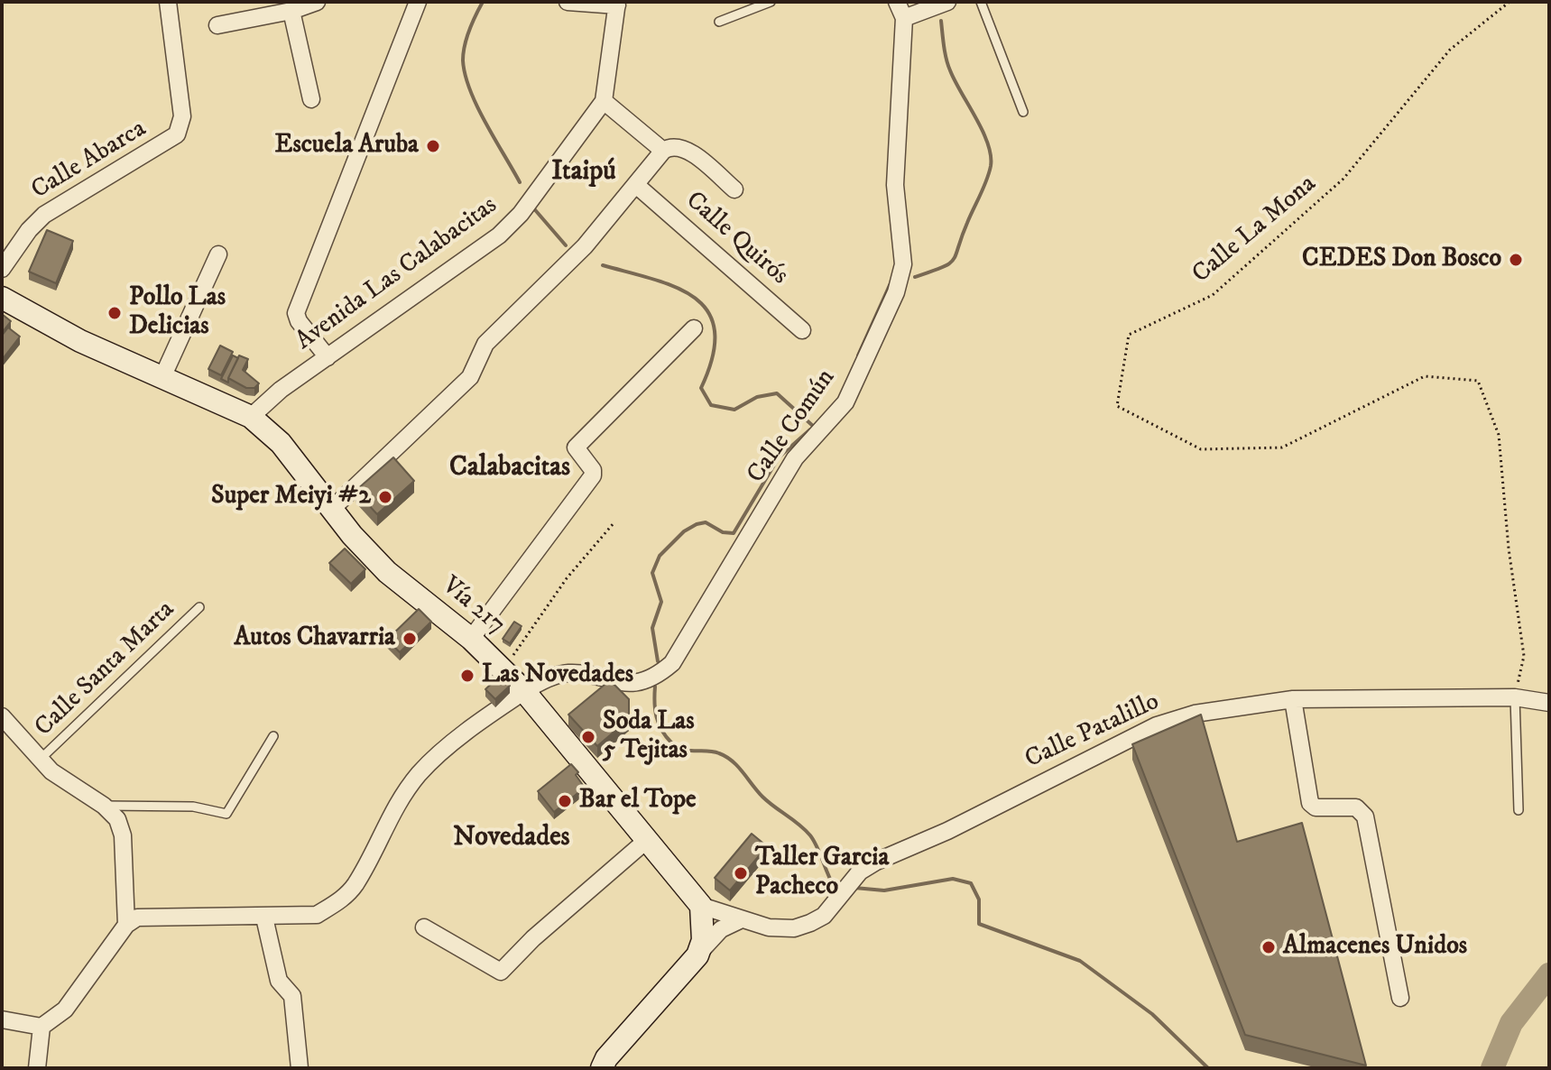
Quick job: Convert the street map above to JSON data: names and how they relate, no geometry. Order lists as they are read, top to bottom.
{
  "streets": {
    "main road": ["Vía 217"],
    "street": [
      "Calle Abarca",
      "Calle Quirós",
      "Avenida Las Calabacitas",
      "Calle Común",
      "Calle Patalillo"
    ],
    "lane": ["Calle Santa Marta"],
    "path": ["Calle La Mona"]
  },
  "crossings": [
    ["Calle La Mona", "Calle Patalillo"],
    ["Avenida Las Calabacitas", "Vía 217"],
    ["Calle Común", "Vía 217"],
    ["Vía 217", "Calle Patalillo"]
  ],
  "districts": ["Itaipú", "Calabacitas", "Novedades"],
  "places": [
    "Escuela Aruba",
    "CEDES Don Bosco",
    "Pollo Las Delicias",
    "Super Meiyi #2",
    "Autos Chavarria",
    "Las Novedades",
    "Soda Las 5 Tejitas",
    "Bar el Tope",
    "Taller Garcia Pacheco",
    "Almacenes Unidos"
  ]
}
